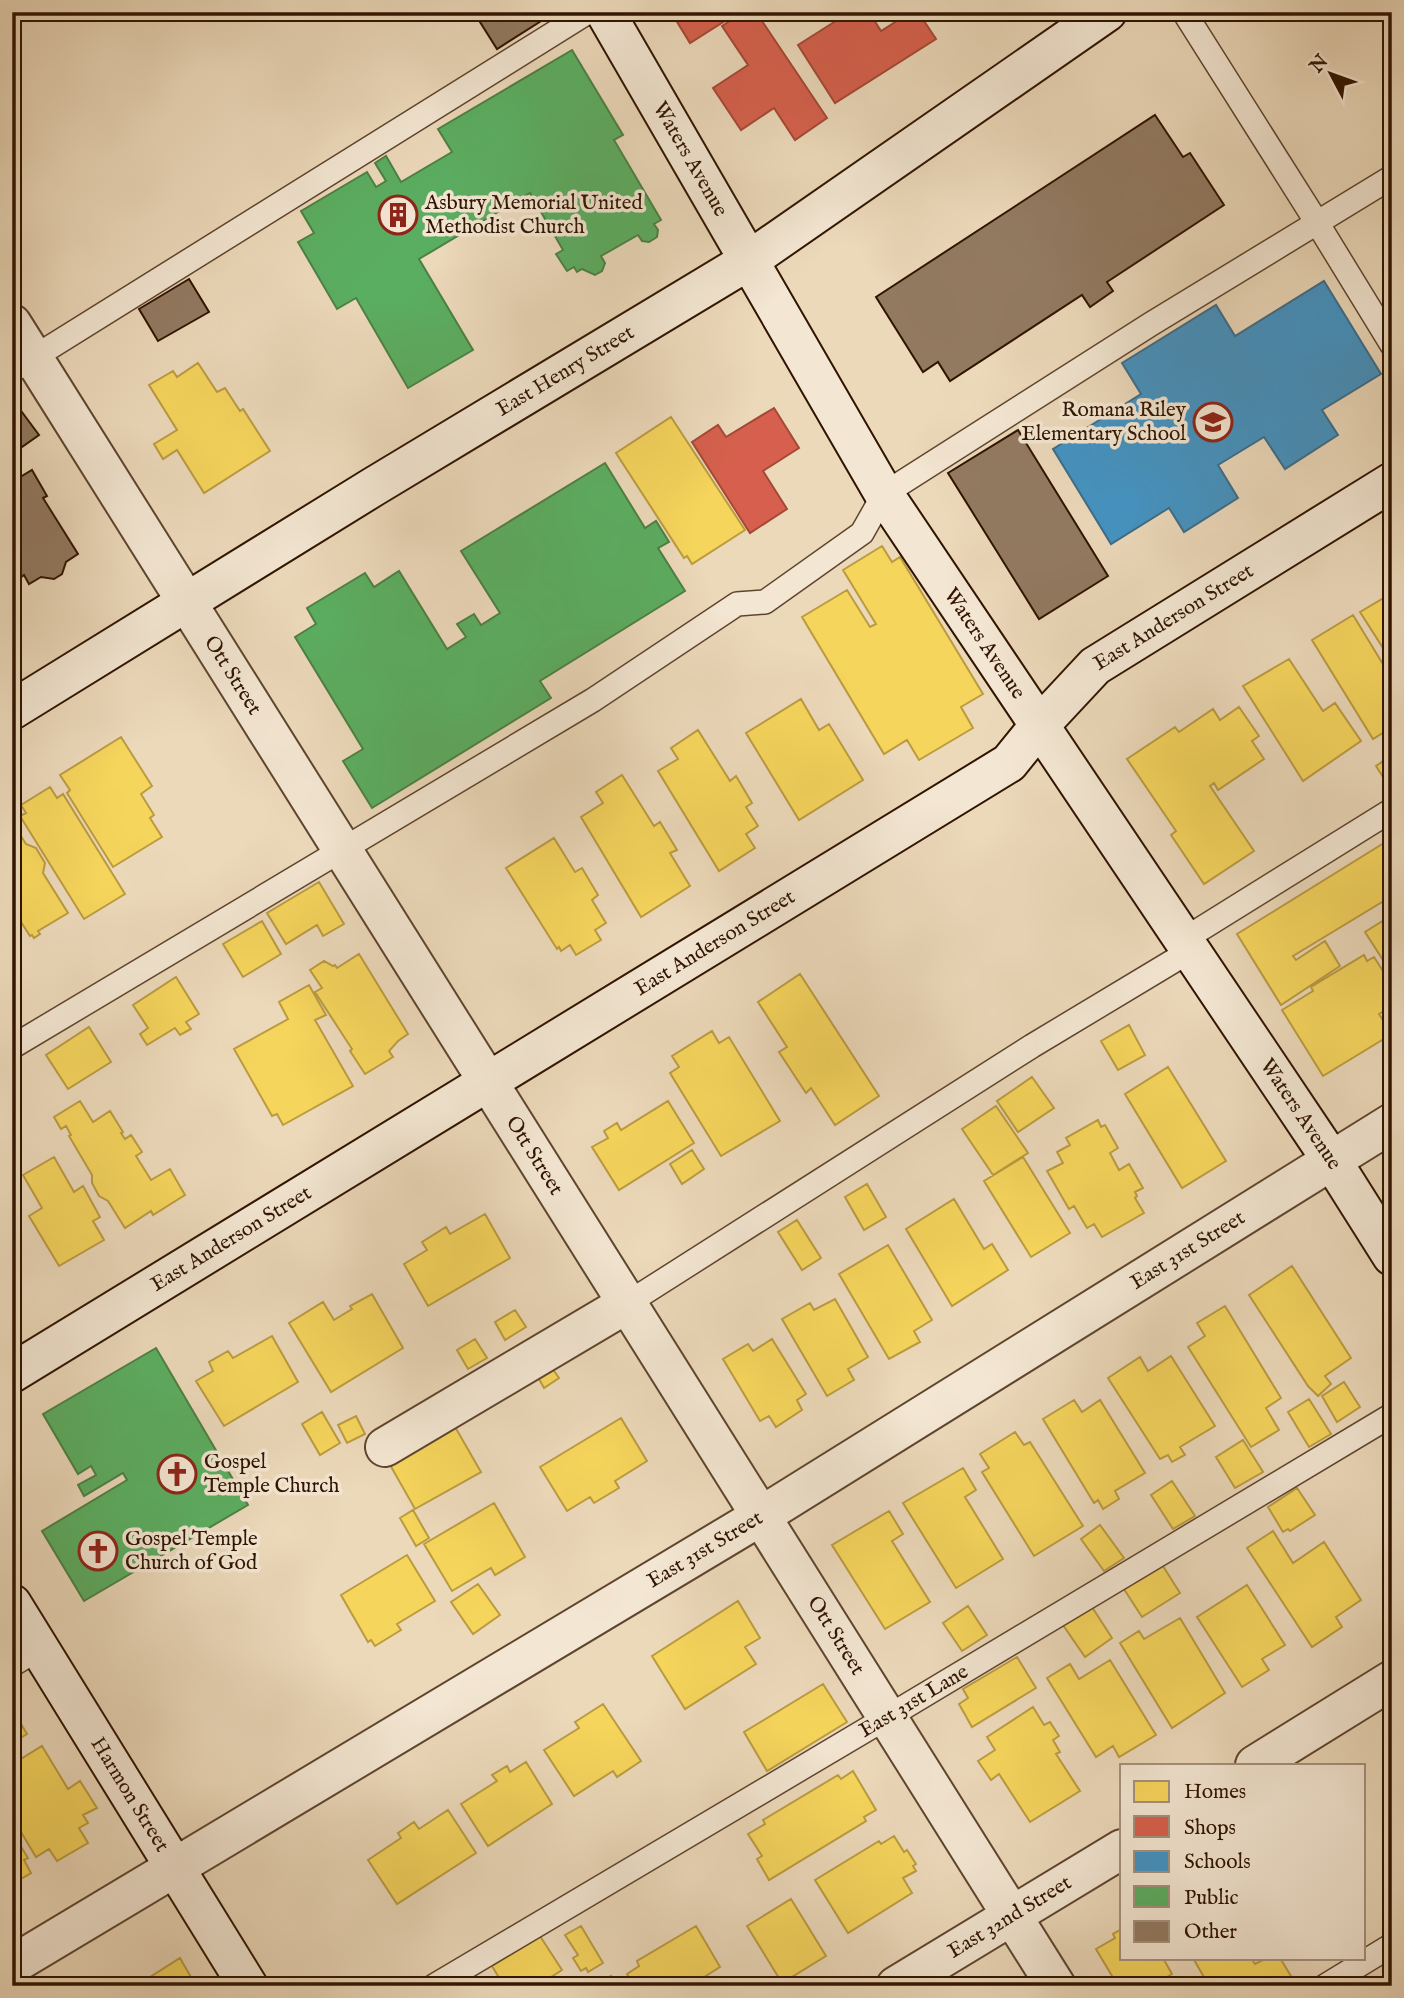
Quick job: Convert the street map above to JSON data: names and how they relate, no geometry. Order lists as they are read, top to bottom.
{
  "streets": {
    "main road": [
      "Waters Avenue",
      "East Henry Street",
      "East Anderson Street",
      "Ott Street",
      "East 31st Street",
      "Harmon Street",
      "East 32nd Street"
    ],
    "lane": ["East 31st Lane"]
  },
  "crossings": [
    ["Waters Avenue", "East Henry Street"],
    ["Waters Avenue", "East Anderson Street"],
    ["Waters Avenue", "East 31st Street"],
    ["East Henry Street", "Ott Street"],
    ["East Anderson Street", "Ott Street"],
    ["Ott Street", "East 31st Street"],
    ["Ott Street", "East 31st Lane"],
    ["Ott Street", "East 32nd Street"],
    ["East 31st Street", "Harmon Street"]
  ],
  "places": {
    "building": ["Asbury Memorial United Methodist Church"],
    "school or university": ["Romana Riley Elementary School"],
    "church": ["Gospel Temple Church", "Gospel Temple Church of God"]
  },
  "legend": [
    "Homes",
    "Shops",
    "Schools",
    "Public",
    "Other"
  ],
  "north": "top left"
}
